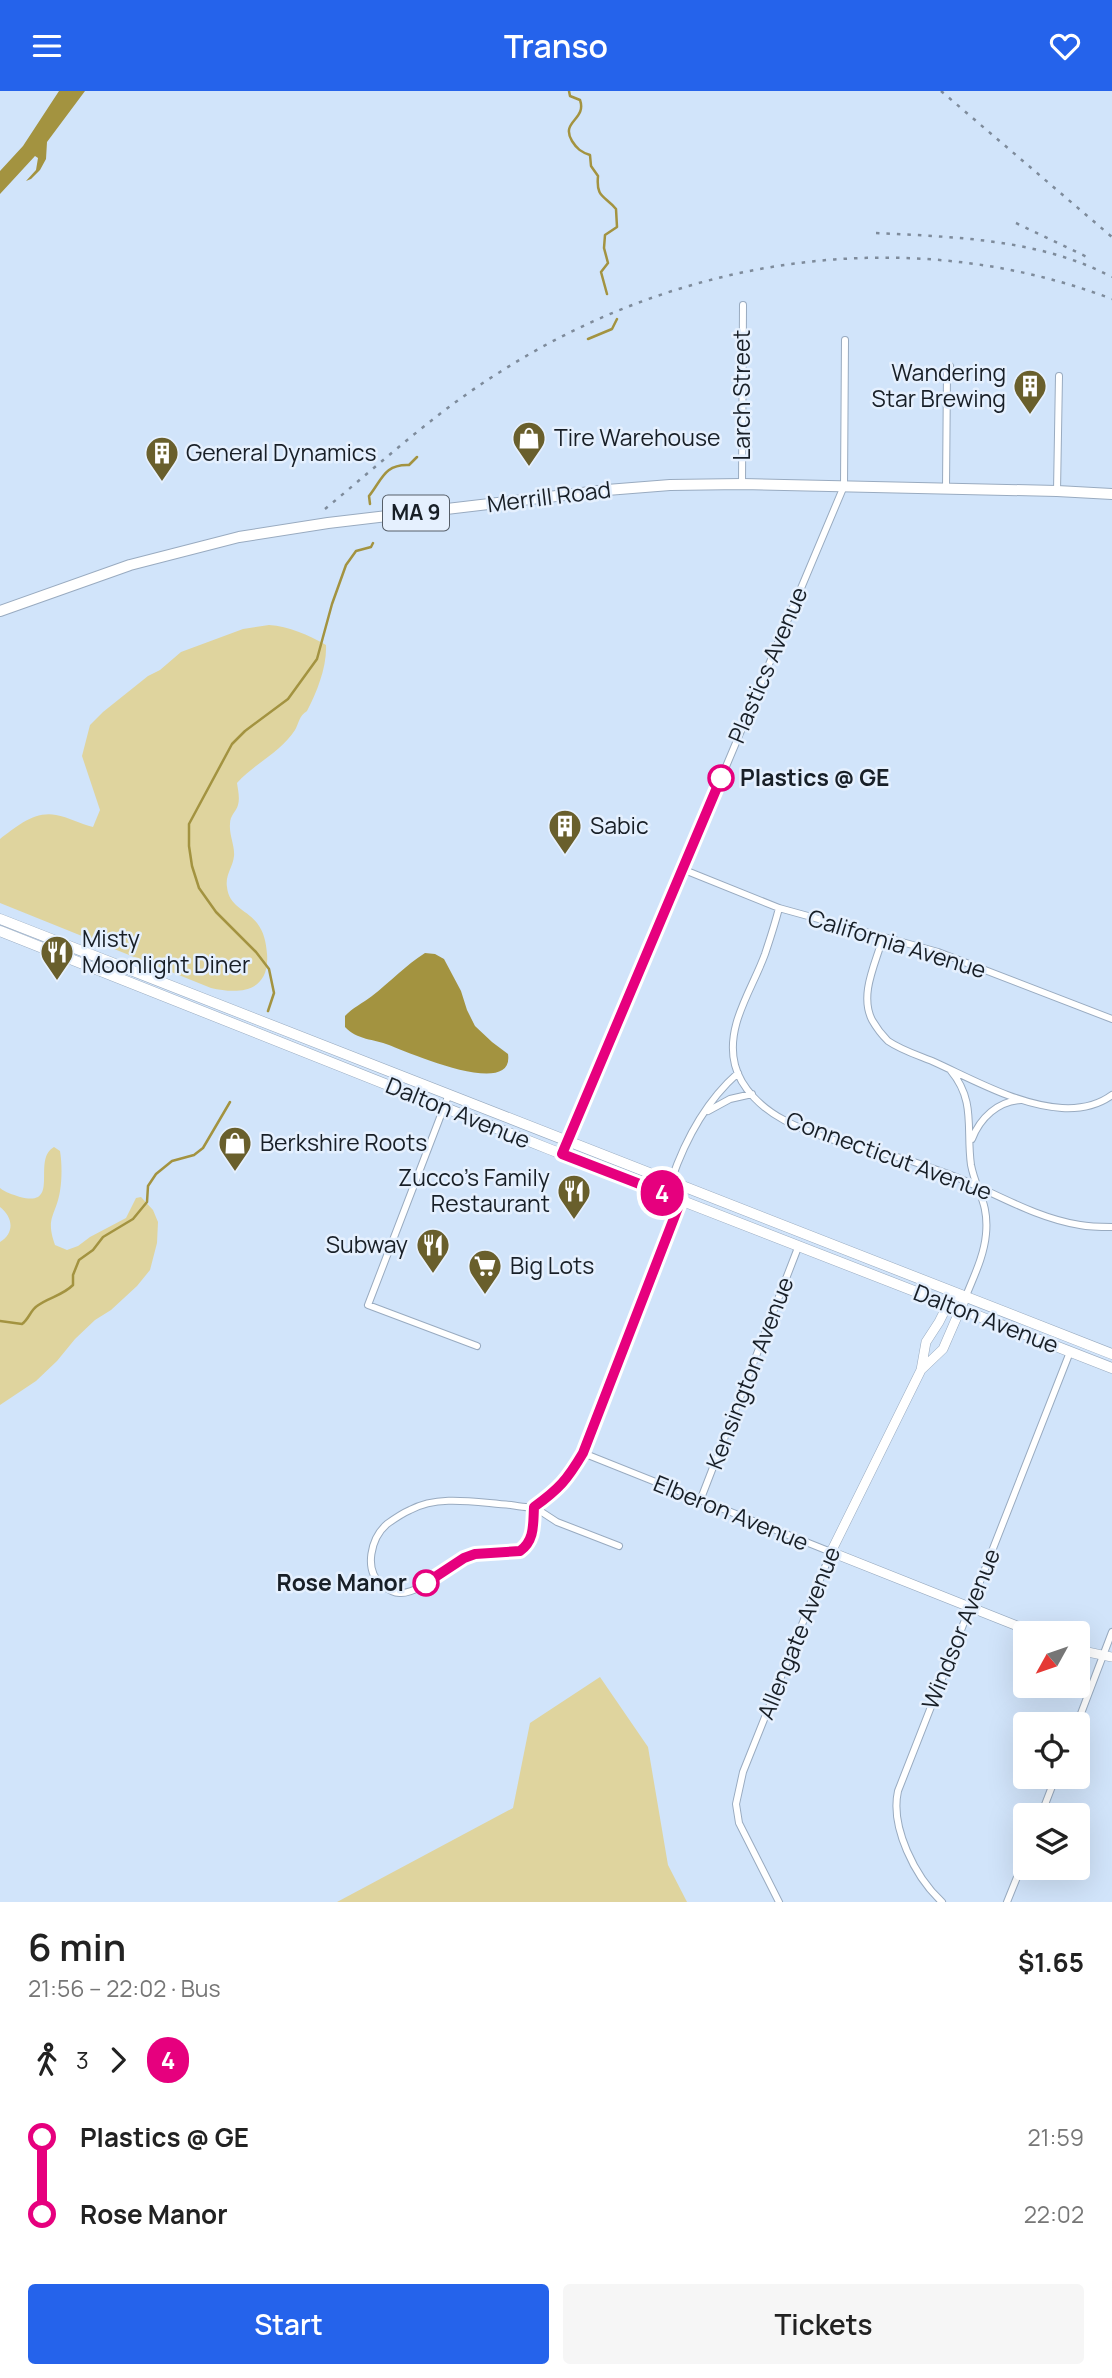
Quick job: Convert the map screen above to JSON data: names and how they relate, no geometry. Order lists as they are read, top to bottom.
{
  "streets": {
    "highway": ["Merrill Road", "MA 9"],
    "main road": ["Dalton Avenue"],
    "street": [
      "Larch Street",
      "Plastics Avenue",
      "California Avenue",
      "Connecticut Avenue",
      "Kensington Avenue",
      "Elberon Avenue",
      "Windsor Avenue",
      "Allengate Avenue"
    ]
  },
  "crossings": [
    ["Larch Street", "Merrill Road"],
    ["Merrill Road", "Plastics Avenue"],
    ["Plastics Avenue", "California Avenue"],
    ["Plastics Avenue", "Dalton Avenue"],
    ["Dalton Avenue", "Kensington Avenue"],
    ["Dalton Avenue", "Windsor Avenue"],
    ["Dalton Avenue", "Allengate Avenue"],
    ["Kensington Avenue", "Elberon Avenue"],
    ["Elberon Avenue", "Windsor Avenue"],
    ["Elberon Avenue", "Allengate Avenue"]
  ],
  "places": {
    "building": ["Wandering Star Brewing", "General Dynamics", "Sabic"],
    "shop": ["Tire Warehouse", "Berkshire Roots"],
    "other": ["Plastics @ GE", "Rose Manor"],
    "restaurant": ["Misty Moonlight Diner", "Zucco's Family Restaurant", "Subway"],
    "supermarket": ["Big Lots"]
  },
  "lines": ["bus line 4"],
  "north": "bottom left",
  "page": {
    "header": "Transo",
    "on_map": "4",
    "heading": ["6 min", "21:56 – 22:02 · Bus", "$1.65"],
    "legs": ["3", "4"],
    "list": [
      {
        "name": "Plastics @ GE",
        "value": "21:59"
      },
      {
        "name": "Rose Manor",
        "value": "22:02"
      }
    ],
    "buttons": ["Start", "Tickets"]
  }
}
